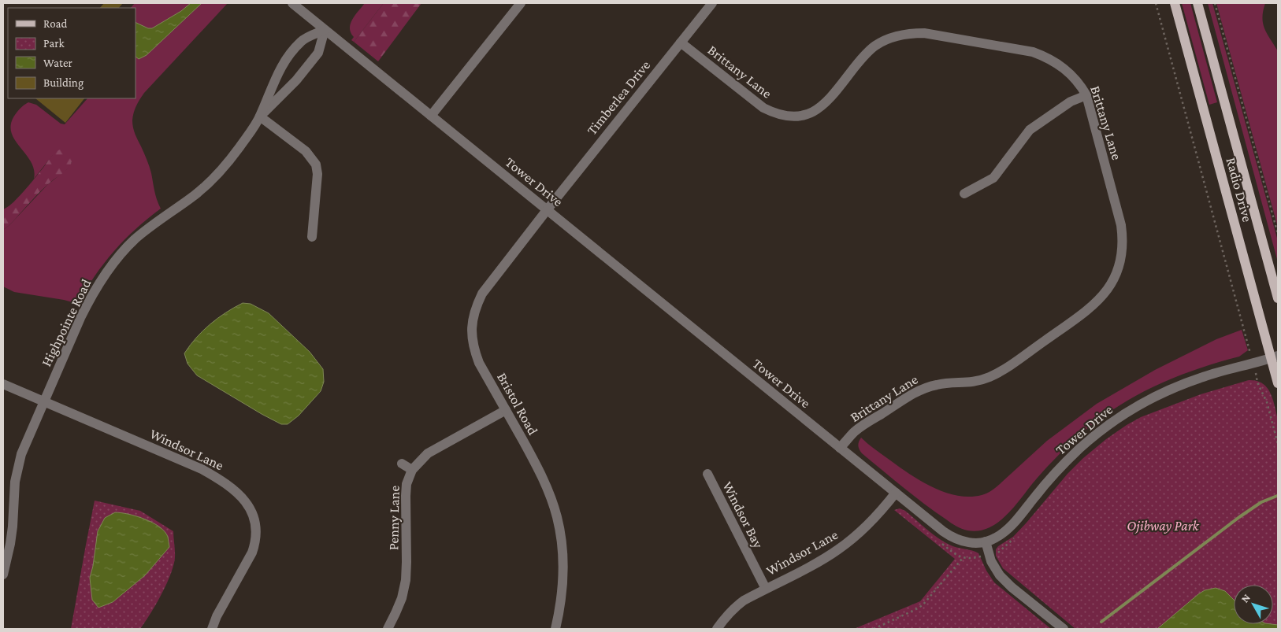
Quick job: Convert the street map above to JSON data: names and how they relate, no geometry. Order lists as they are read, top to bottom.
{
  "streets": {
    "main road": ["Radio Drive"],
    "street": [
      "Brittany Lane",
      "Timberlea Drive",
      "Tower Drive",
      "Highpointe Road",
      "Bristol Road",
      "Windsor Lane",
      "Windsor Bay",
      "Penny Lane"
    ]
  },
  "crossings": [
    ["Brittany Lane", "Timberlea Drive"],
    ["Brittany Lane", "Tower Drive"],
    ["Timberlea Drive", "Tower Drive"],
    ["Timberlea Drive", "Bristol Road"],
    ["Tower Drive", "Radio Drive"],
    ["Tower Drive", "Highpointe Road"],
    ["Tower Drive", "Bristol Road"],
    ["Tower Drive", "Windsor Lane"],
    ["Highpointe Road", "Windsor Lane"],
    ["Bristol Road", "Penny Lane"],
    ["Windsor Lane", "Windsor Bay"]
  ],
  "parks": ["Ojibway Park"],
  "legend": [
    "Road",
    "Park",
    "Water",
    "Building"
  ],
  "north": "top left"
}
